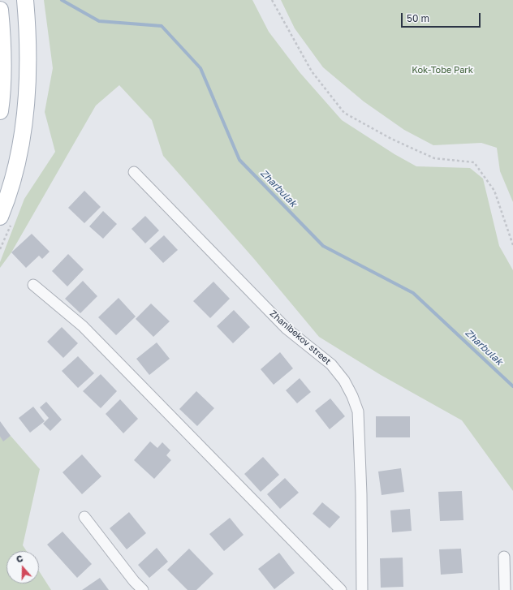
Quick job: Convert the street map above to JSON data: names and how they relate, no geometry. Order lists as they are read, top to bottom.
{
  "streets": {
    "street": ["Zhanibekov street"]
  },
  "water": ["Zharbulak"],
  "parks": ["Kok-Tobe Park"],
  "scale_bar": "50 m",
  "north": "top"
}
